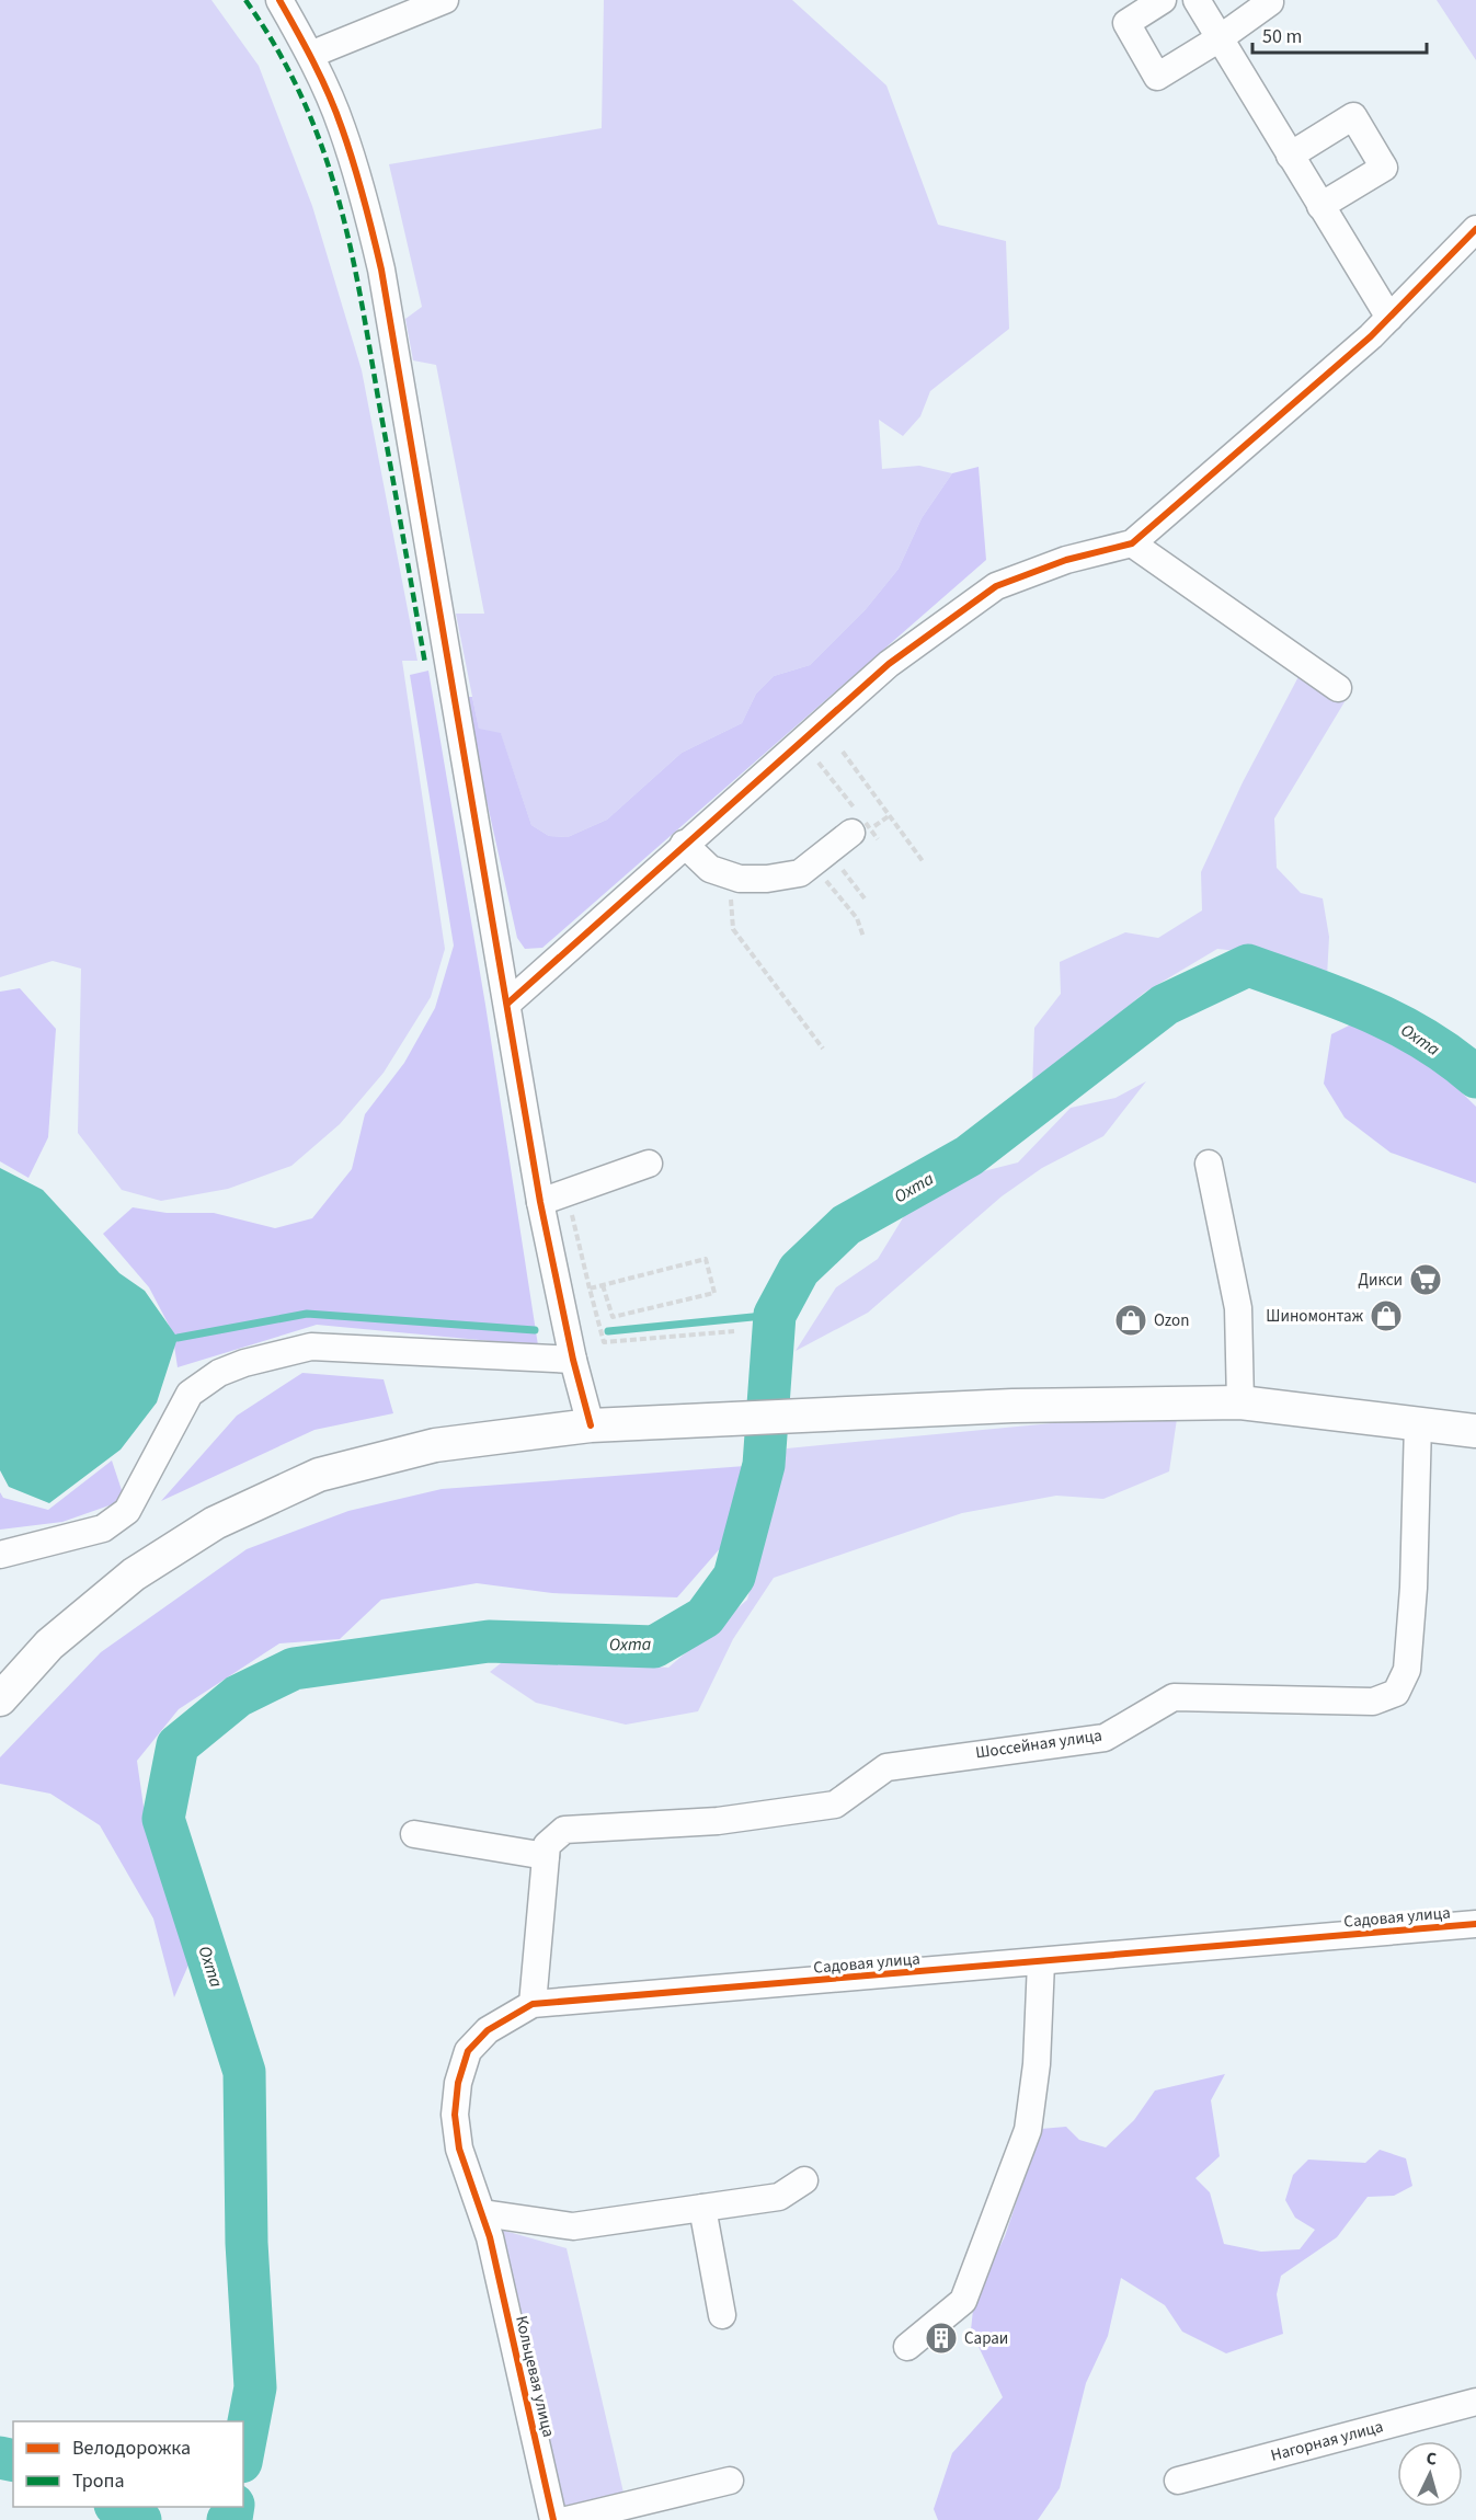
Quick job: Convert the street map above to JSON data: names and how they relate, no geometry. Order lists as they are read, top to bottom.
{
  "streets": {
    "street": [
      "Шоссейная улица",
      "Садовая улица",
      "Кольцевая улица",
      "Нагорная улица"
    ]
  },
  "crossings": [
    ["Садовая улица", "Кольцевая улица"]
  ],
  "water": ["Охта"],
  "places": {
    "supermarket": ["Дикси"],
    "shop": ["Шиномонтаж", "Ozon"],
    "building": ["Сараи"]
  },
  "legend": ["Велодорожка", "Тропа"],
  "scale_bar": "50 m",
  "north": "top"
}
